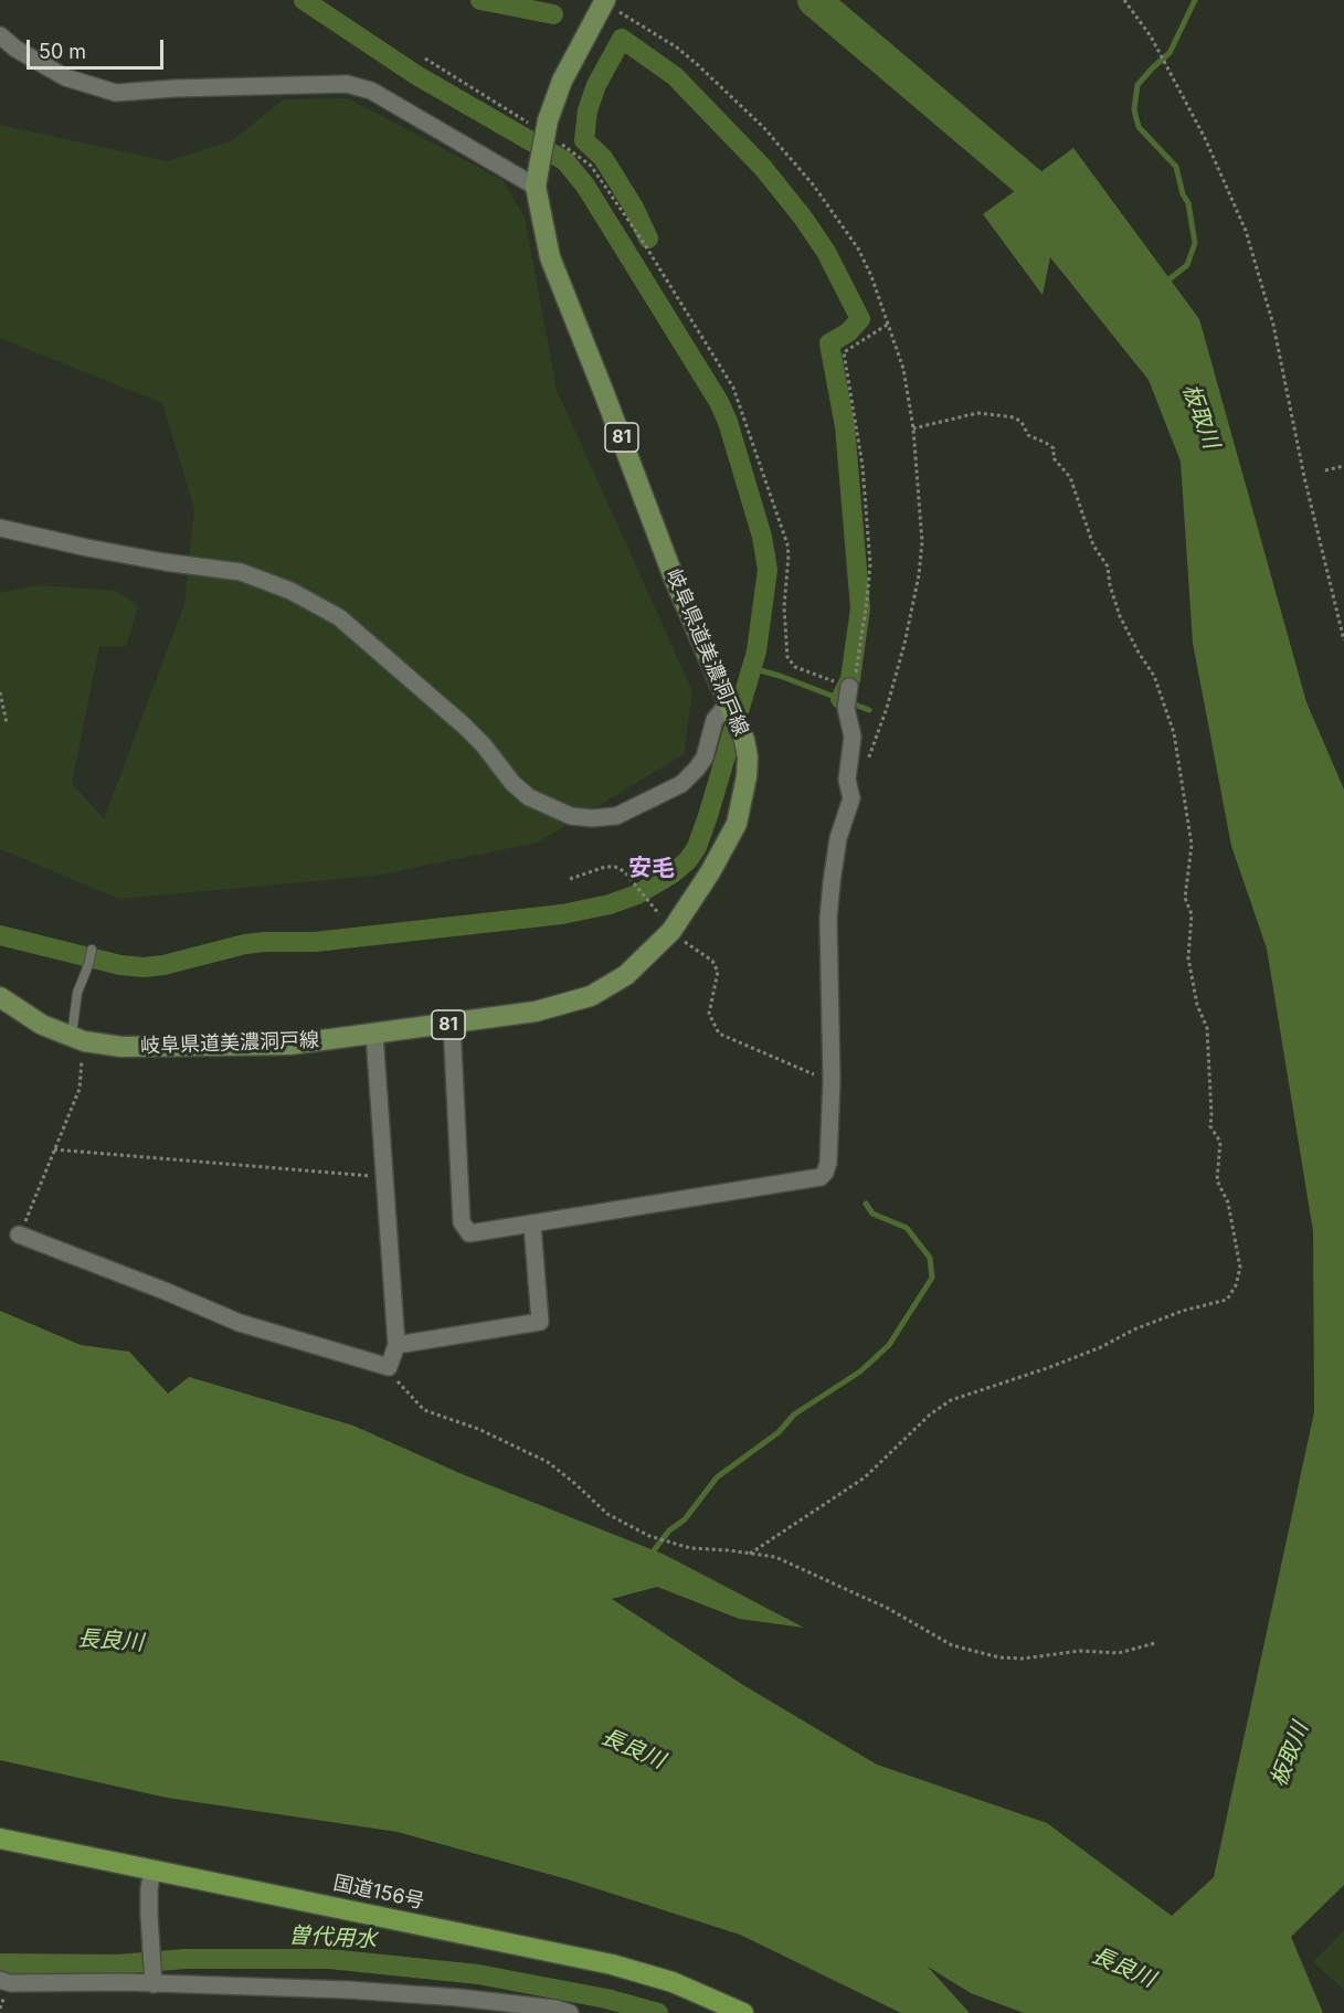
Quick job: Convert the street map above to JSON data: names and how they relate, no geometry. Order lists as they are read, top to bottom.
{
  "streets": {
    "highway": ["国道156号"],
    "main road": ["81", "岐阜県道美濃洞戸線"]
  },
  "districts": ["安毛"],
  "water": ["板取川", "長良川", "曽代用水"],
  "scale_bar": "50 m"
}
